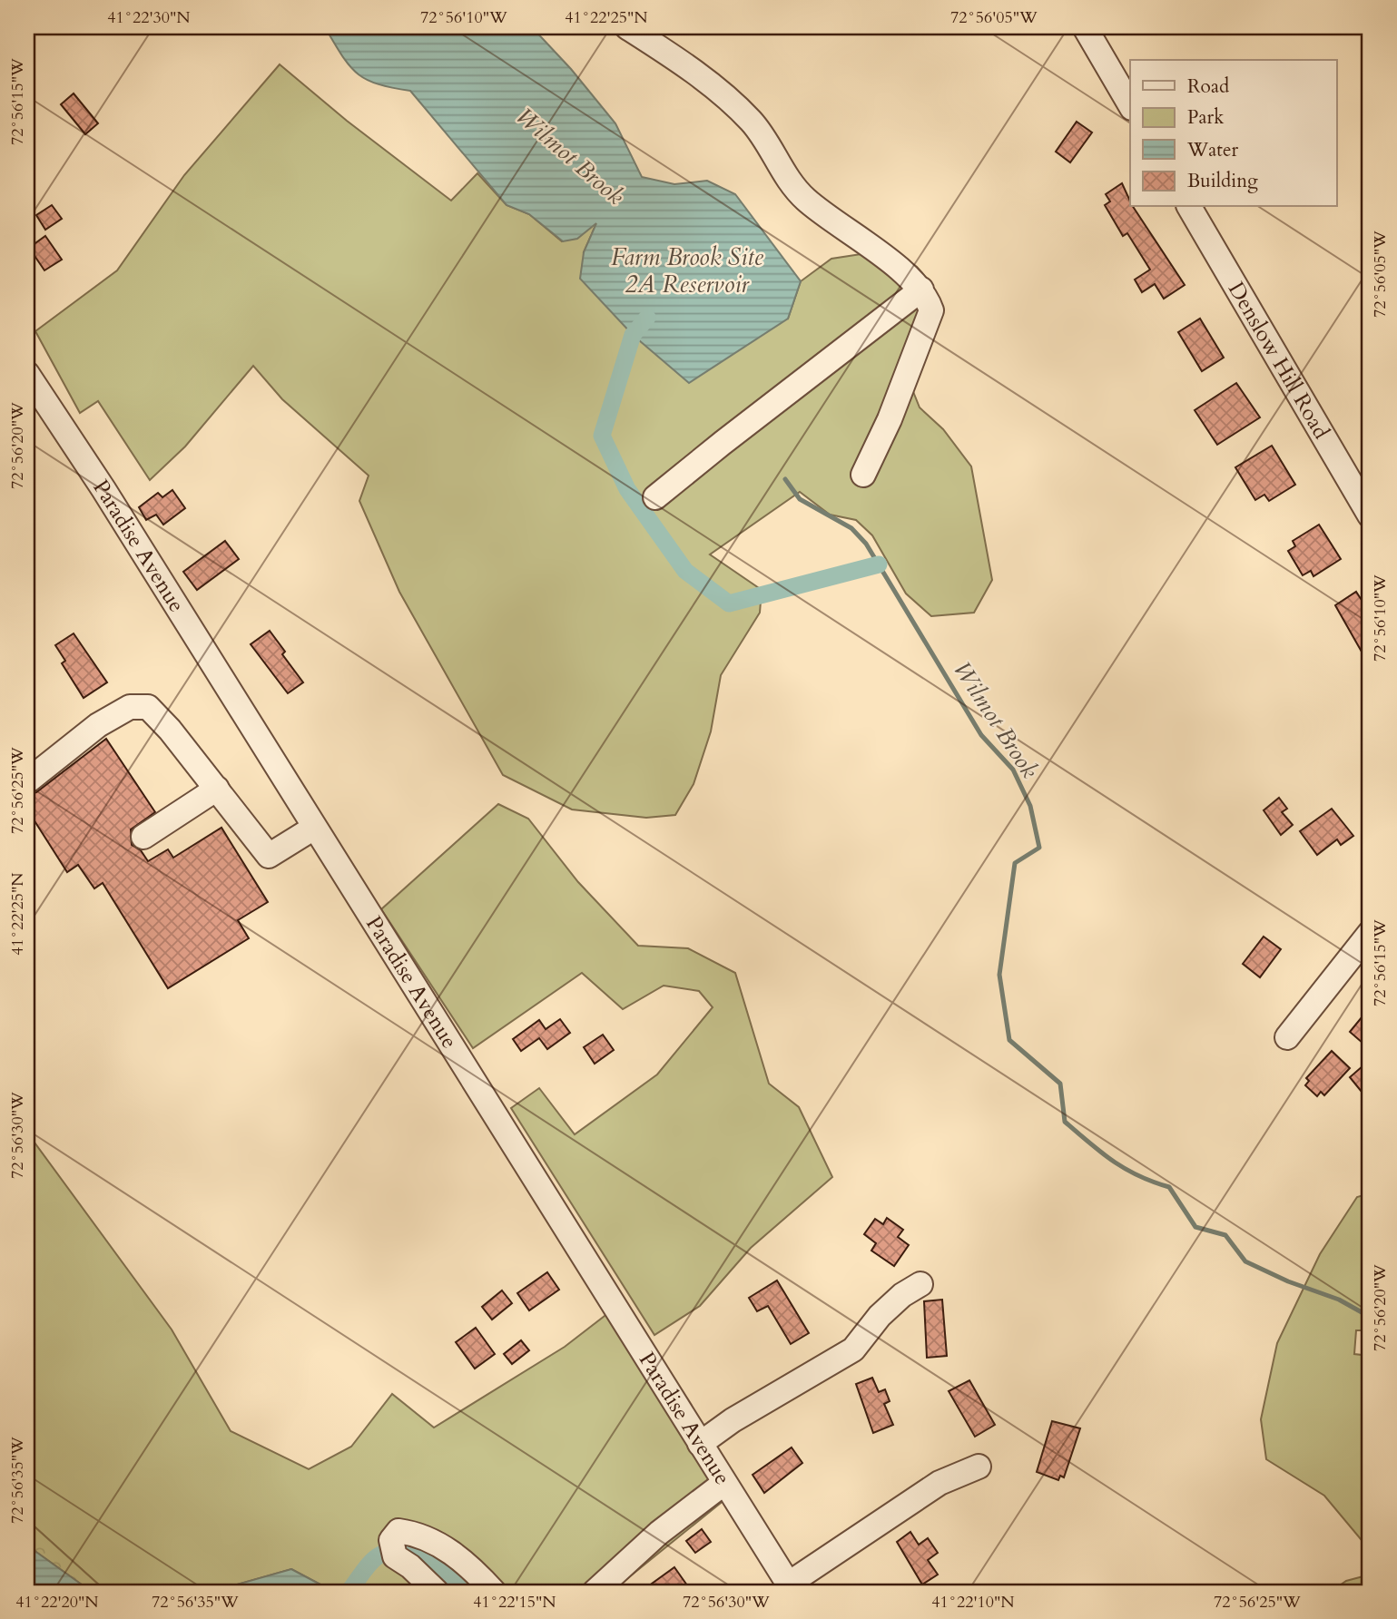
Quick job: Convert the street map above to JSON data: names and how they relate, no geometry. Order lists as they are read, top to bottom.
{
  "streets": {
    "street": ["Denslow Hill Road", "Paradise Avenue"]
  },
  "water": ["Wilmot Brook", "Farm Brook Site 2A Reservoir"],
  "legend": [
    "Road",
    "Park",
    "Water",
    "Building"
  ],
  "coordinates": [
    "41°22'30\"N",
    "72°56'10\"W",
    "41°22'25\"N",
    "72°56'05\"W",
    "72°56'15\"W",
    "72°56'20\"W",
    "72°56'25\"W",
    "72°56'30\"W",
    "72°56'35\"W",
    "41°22'20\"N",
    "41°22'15\"N",
    "41°22'10\"N"
  ]
}
